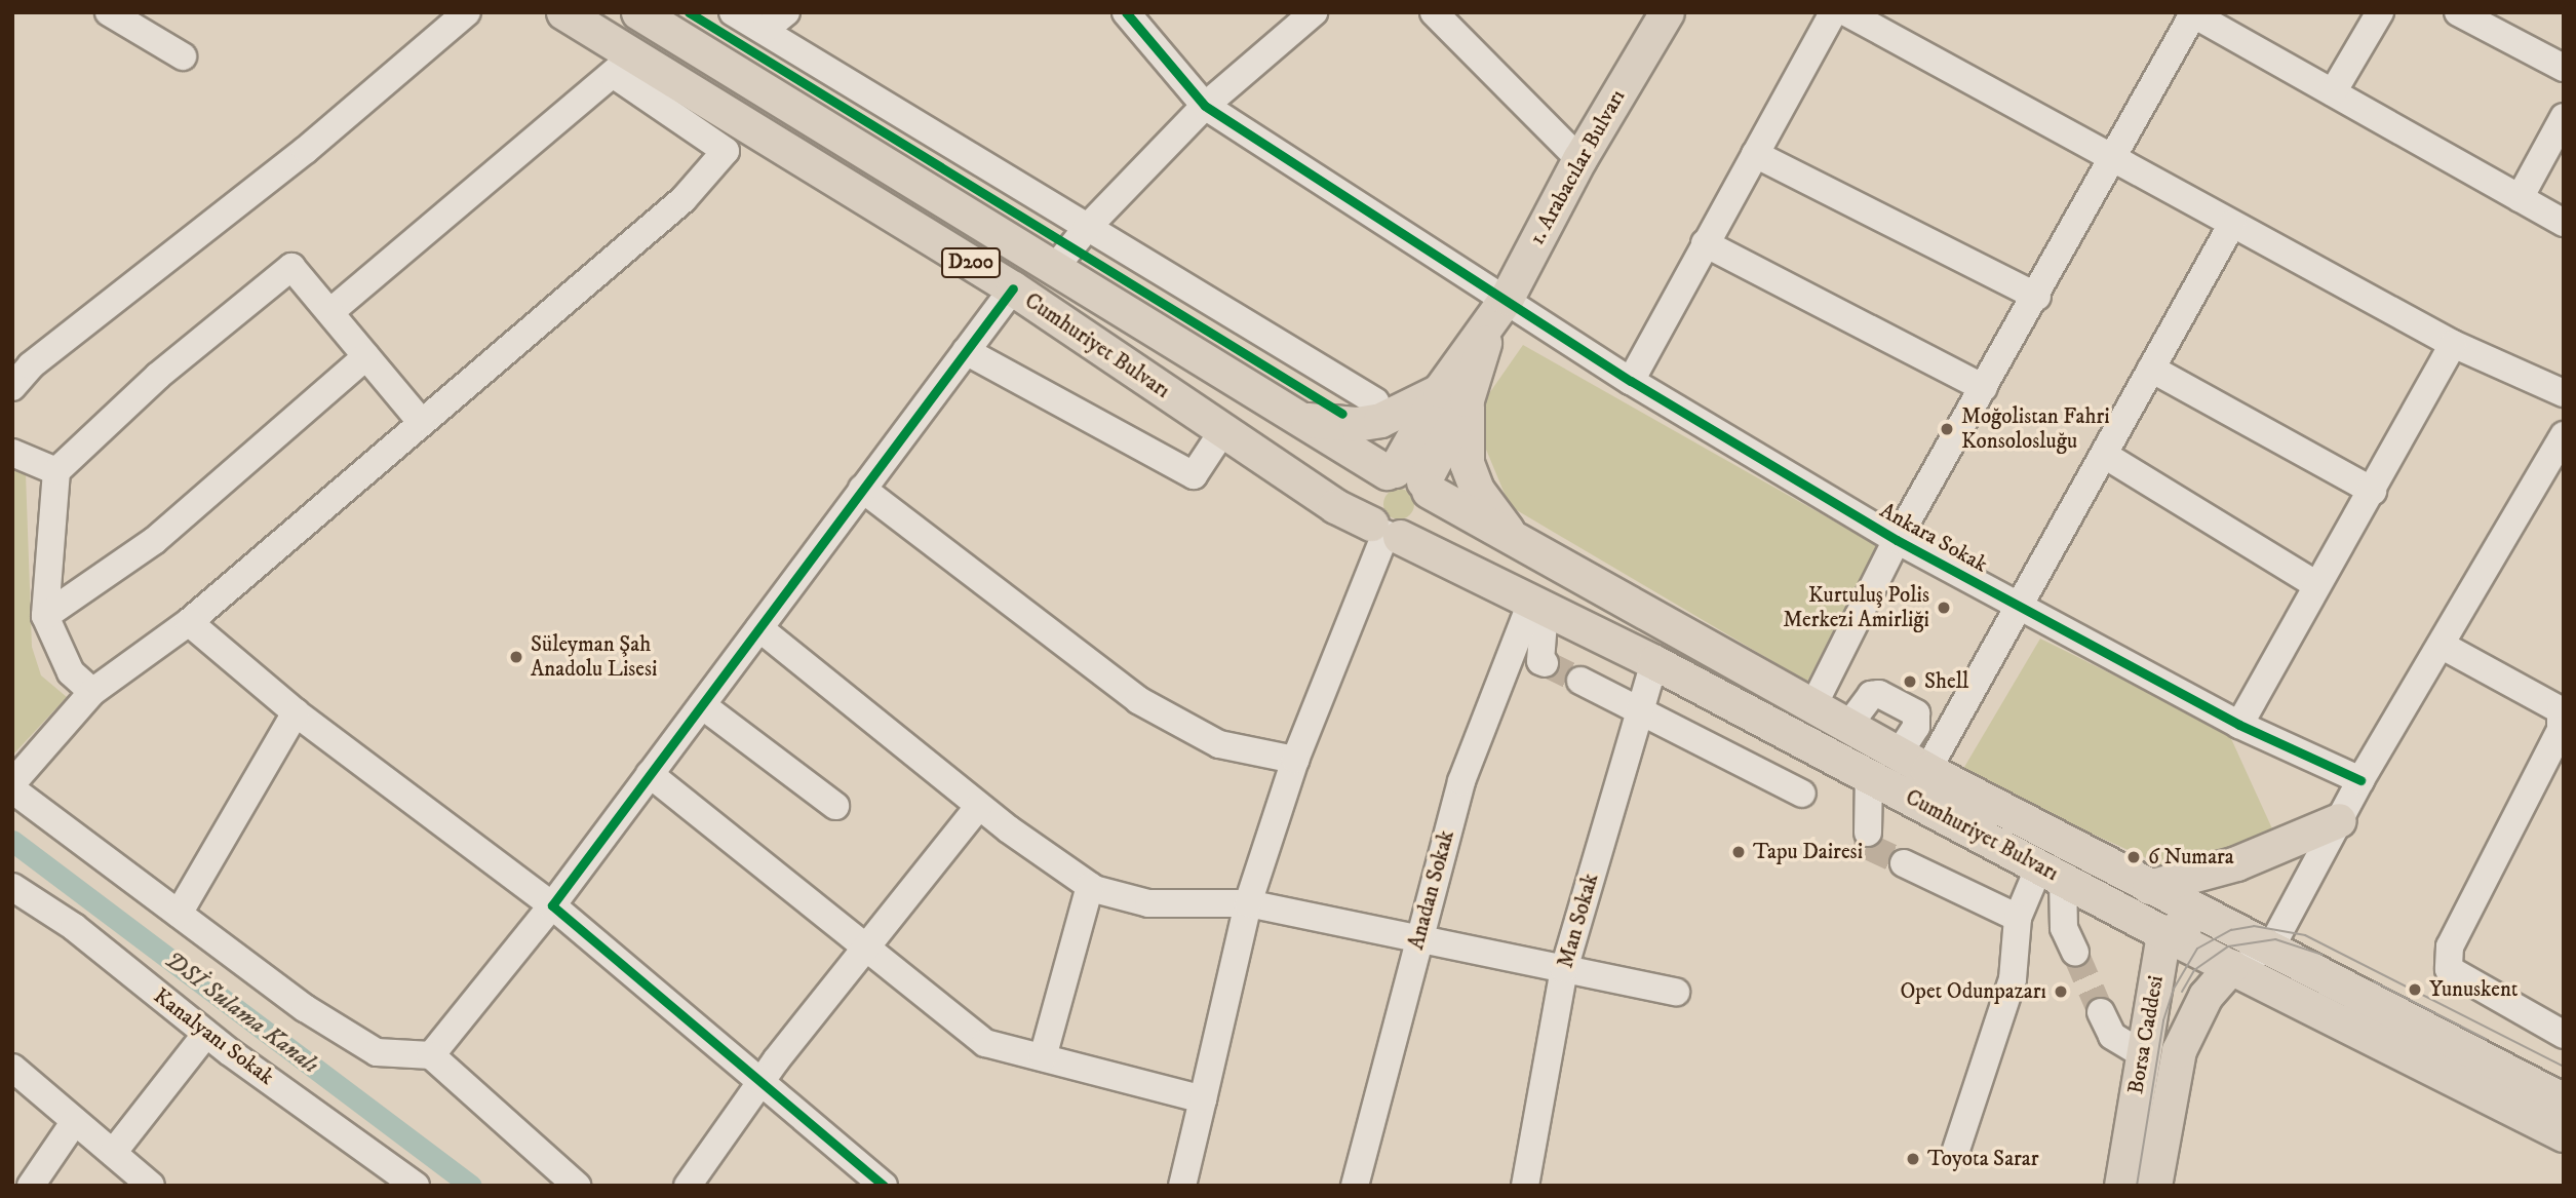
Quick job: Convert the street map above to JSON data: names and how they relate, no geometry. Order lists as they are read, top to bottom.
{
  "streets": {
    "main road": [
      "1. Arabacılar Bulvarı",
      "D200",
      "Cumhuriyet Bulvarı",
      "Borsa Caddesi"
    ],
    "street": [
      "Ankara Sokak",
      "Anadan Sokak",
      "Man Sokak",
      "Kanalyanı Sokak"
    ]
  },
  "crossings": [
    ["1. Arabacılar Bulvarı", "Cumhuriyet Bulvarı"],
    ["1. Arabacılar Bulvarı", "Ankara Sokak"],
    ["Cumhuriyet Bulvarı", "Anadan Sokak"],
    ["Cumhuriyet Bulvarı", "Man Sokak"],
    ["Cumhuriyet Bulvarı", "Borsa Caddesi"]
  ],
  "water": ["DSİ Sulama Kanalı"],
  "places": [
    "Moğolistan Fahri Konsolosluğu",
    "Kurtuluş Polis Merkezi Amirliği",
    "Süleyman Şah Anadolu Lisesi",
    "Shell",
    "Tapu Dairesi",
    "6 Numara",
    "Yunuskent",
    "Opet Odunpazarı",
    "Toyota Sarar"
  ]
}
